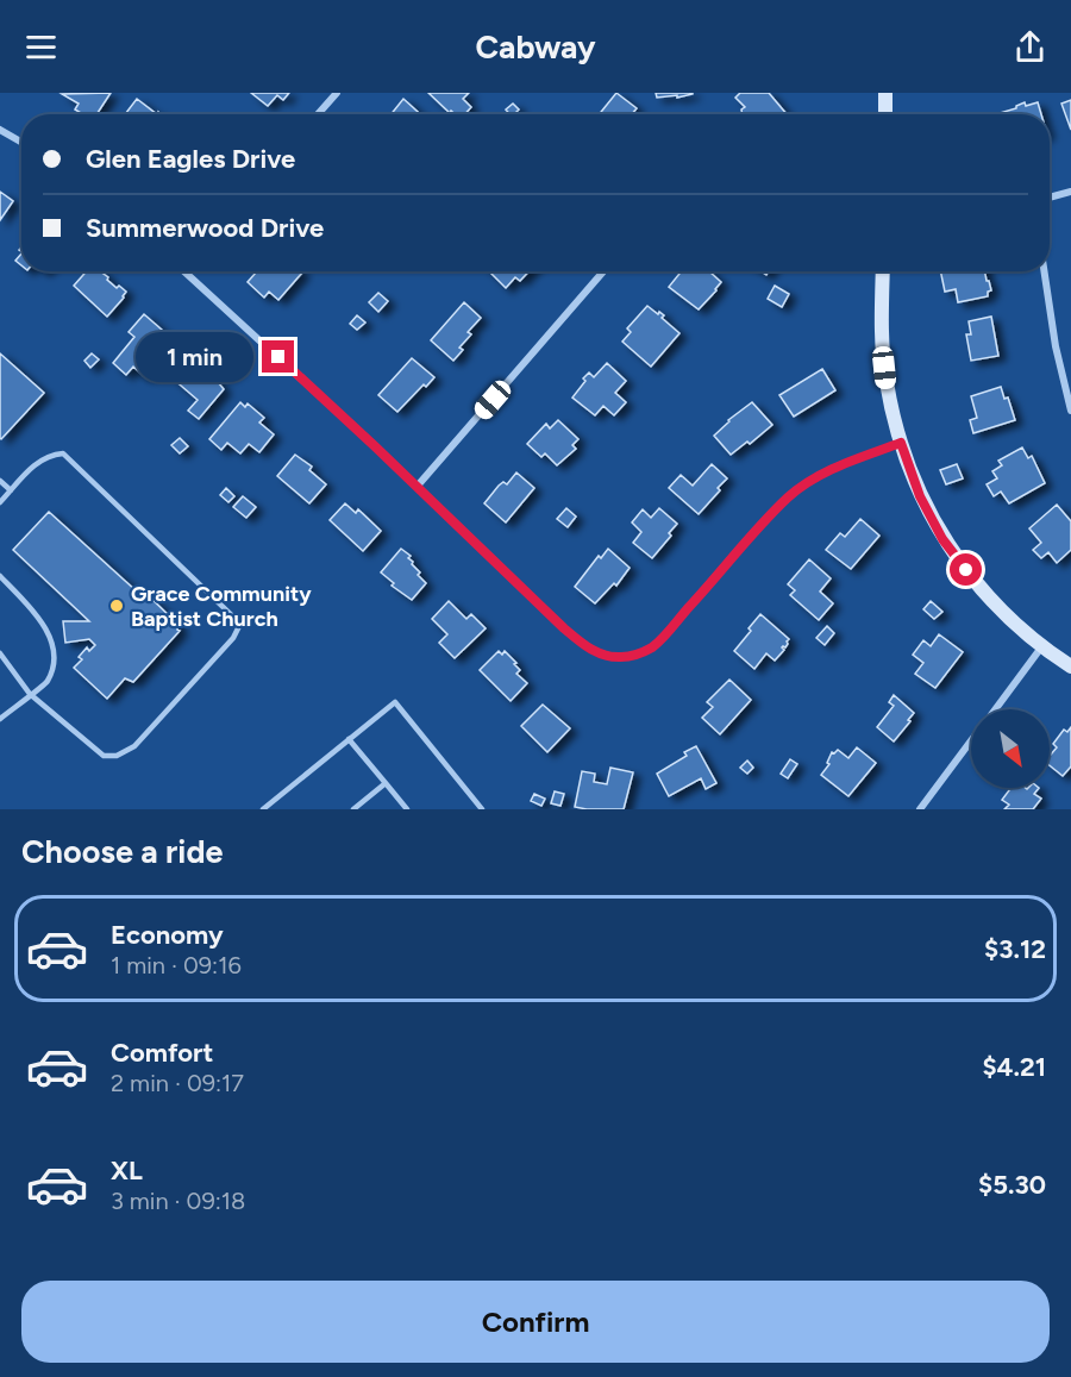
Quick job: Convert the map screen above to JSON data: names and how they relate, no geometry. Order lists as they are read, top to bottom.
{
  "places": ["Grace Community Baptist Church"],
  "north": "bottom right",
  "page": {
    "header": "Cabway",
    "banner": ["Glen Eagles Drive", "Summerwood Drive"],
    "bubble": "1 min",
    "heading": "Choose a ride",
    "list": [
      {
        "name": "Economy",
        "note": "1 min · 09:16",
        "value": "$3.12"
      },
      {
        "name": "Comfort",
        "note": "2 min · 09:17",
        "value": "$4.21"
      },
      {
        "name": "XL",
        "note": "3 min · 09:18",
        "value": "$5.30"
      }
    ],
    "buttons": "Confirm"
  }
}
